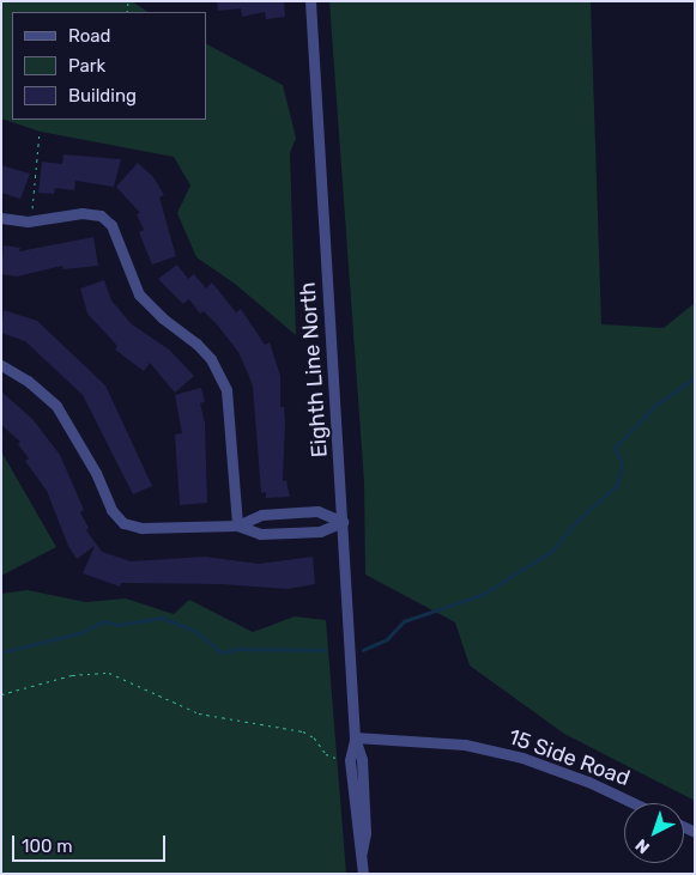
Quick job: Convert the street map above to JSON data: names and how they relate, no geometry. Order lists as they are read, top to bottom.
{
  "streets": {
    "street": ["Eighth Line North", "15 Side Road"]
  },
  "crossings": [
    ["Eighth Line North", "15 Side Road"]
  ],
  "legend": ["Road", "Park", "Building"],
  "scale_bar": "100 m",
  "north": "bottom left"
}
